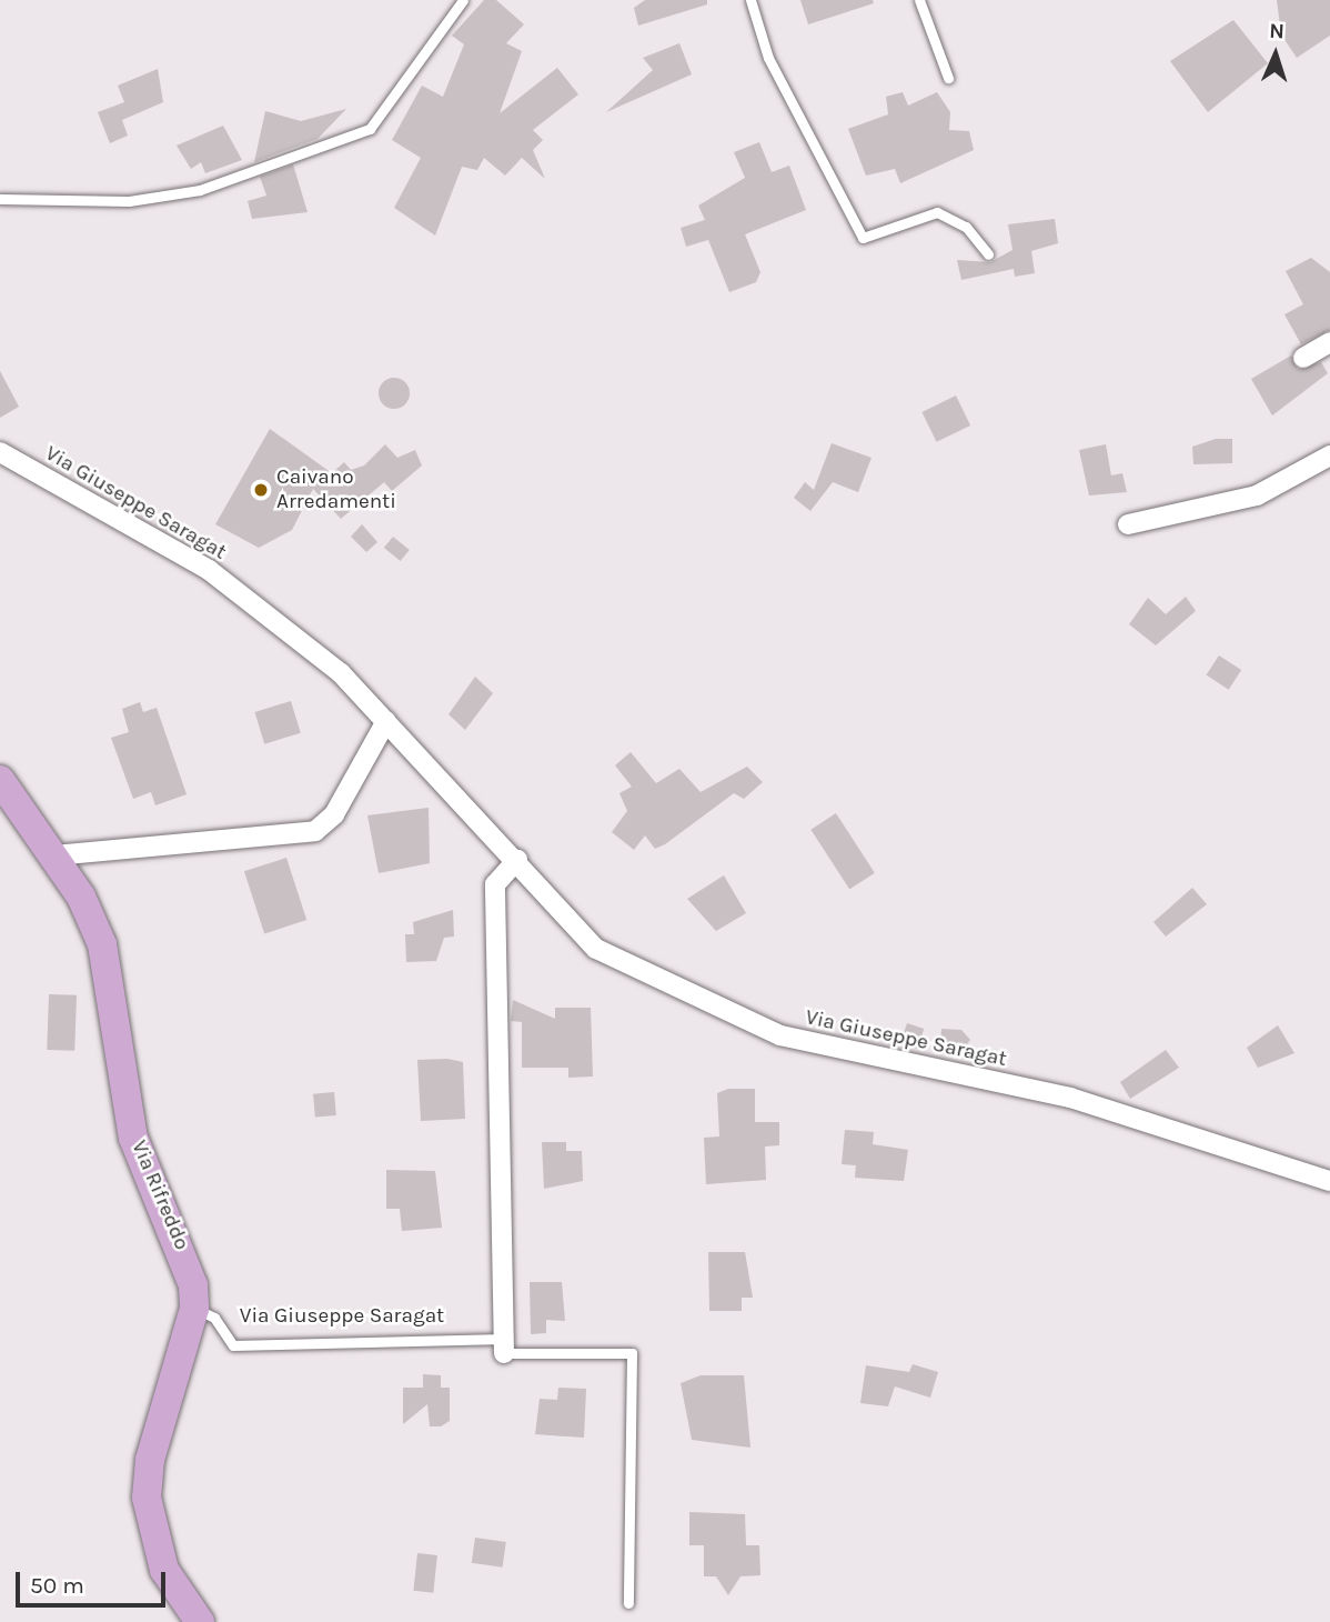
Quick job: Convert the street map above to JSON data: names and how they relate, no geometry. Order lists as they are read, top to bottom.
{
  "streets": {
    "main road": ["Via Rifreddo"],
    "street": ["Via Giuseppe Saragat"]
  },
  "crossings": [
    ["Via Giuseppe Saragat", "Via Rifreddo"]
  ],
  "places": ["Caivano Arredamenti"],
  "scale_bar": "50 m",
  "north": "top"
}
